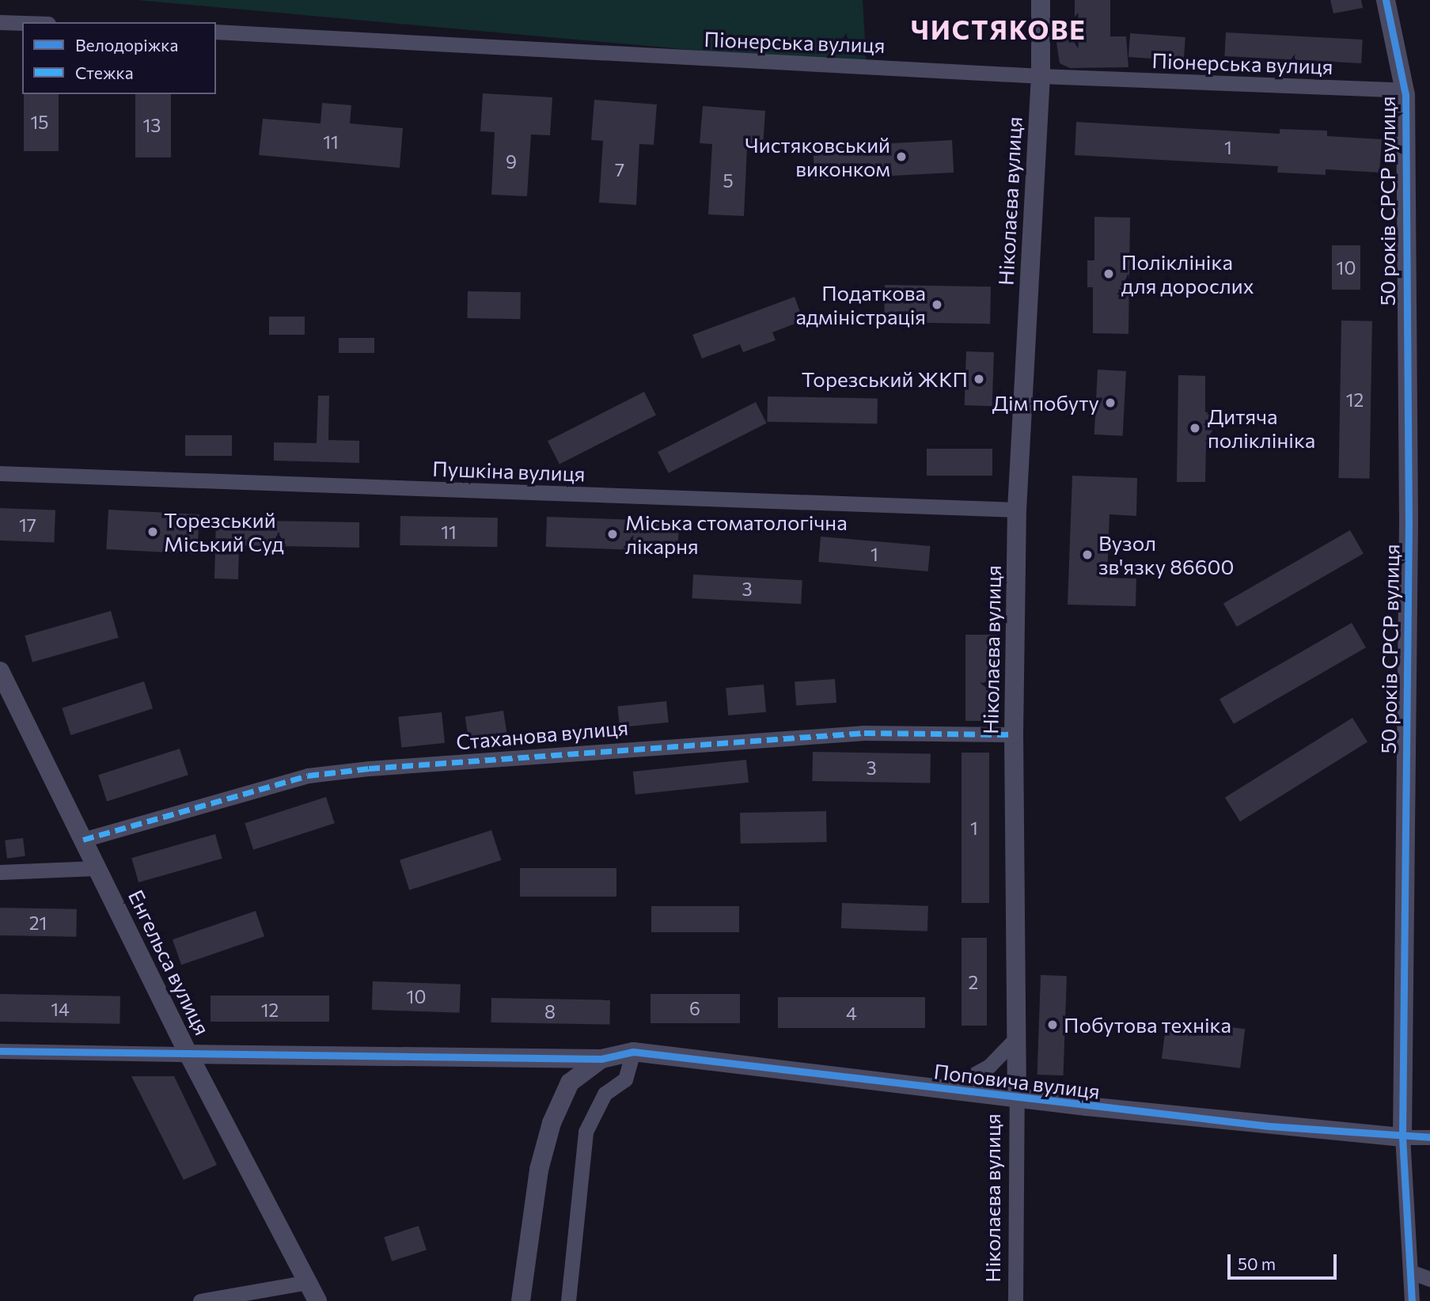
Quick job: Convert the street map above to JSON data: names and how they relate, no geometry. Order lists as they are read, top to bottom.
{
  "streets": {
    "street": [
      "Піонерська вулиця",
      "Ніколаєва вулиця",
      "50 років СРСР вулиця",
      "Пушкіна вулиця",
      "Стаханова вулиця",
      "Енгельса вулиця",
      "Поповича вулиця"
    ]
  },
  "crossings": [
    ["Піонерська вулиця", "Ніколаєва вулиця"],
    ["Піонерська вулиця", "50 років СРСР вулиця"],
    ["Ніколаєва вулиця", "Пушкіна вулиця"],
    ["Ніколаєва вулиця", "Стаханова вулиця"],
    ["Ніколаєва вулиця", "Поповича вулиця"],
    ["50 років СРСР вулиця", "Поповича вулиця"],
    ["Стаханова вулиця", "Енгельса вулиця"]
  ],
  "districts": ["ЧИСТЯКОВЕ"],
  "places": [
    "Чистяковський виконком",
    "Поліклініка для дорослих",
    "Податкова адміністрація",
    "Торезський ЖКП",
    "Дім побуту",
    "Дитяча поліклініка",
    "Торезський Міський Суд",
    "Міська стоматологічна лікарня",
    "Вузол зв'язку 86600",
    "Побутова техніка"
  ],
  "house_numbers": [
    "15",
    "13",
    "11",
    "1",
    "9",
    "7",
    "5",
    "10",
    "12",
    "17",
    "11",
    "1",
    "3",
    "3",
    "1",
    "21",
    "2",
    "10",
    "6",
    "14",
    "12",
    "8",
    "4"
  ],
  "legend": ["Велодоріжка", "Стежка"],
  "scale_bar": "50 m"
}
